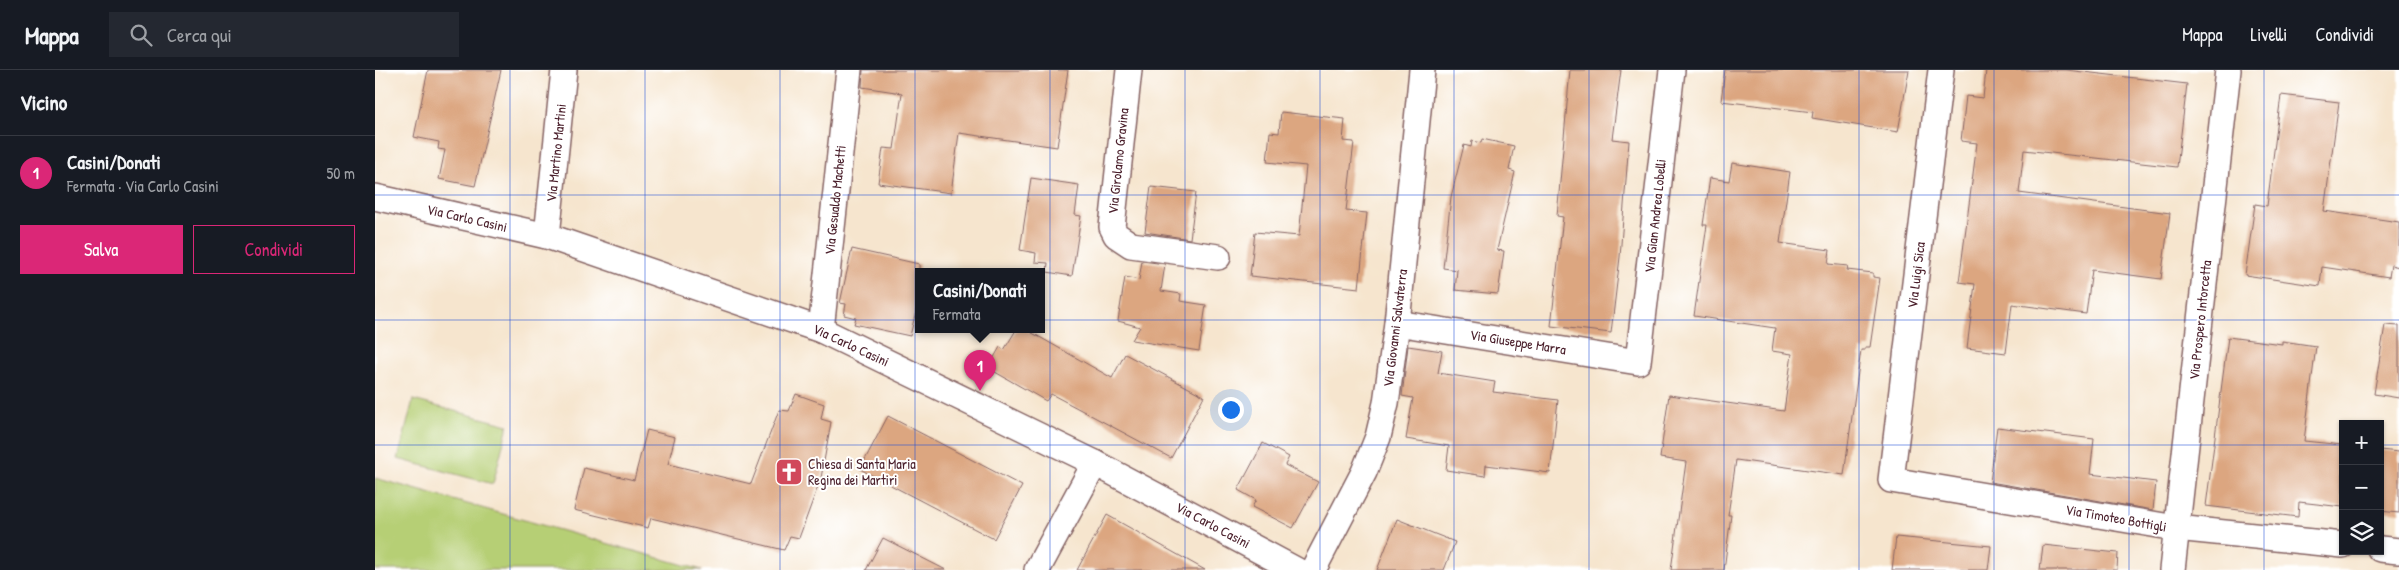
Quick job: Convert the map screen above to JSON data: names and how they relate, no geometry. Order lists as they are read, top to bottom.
{
  "streets": {
    "street": [
      "Via Martino Martini",
      "Via Girolamo Gravina",
      "Via Gesualdo Machetti",
      "Via Gian Andrea Lobelli",
      "Via Carlo Casini",
      "Via Luigi Sica",
      "Via Prospero Intorcetta",
      "Via Giovanni Salvaterra",
      "Via Giuseppe Marra",
      "Via Timoteo Bottigli"
    ]
  },
  "crossings": [
    ["Via Martino Martini", "Via Carlo Casini"],
    ["Via Gesualdo Machetti", "Via Carlo Casini"],
    ["Via Gian Andrea Lobelli", "Via Giuseppe Marra"],
    ["Via Luigi Sica", "Via Timoteo Bottigli"],
    ["Via Prospero Intorcetta", "Via Timoteo Bottigli"],
    ["Via Giovanni Salvaterra", "Via Giuseppe Marra"]
  ],
  "places": {
    "church": ["Chiesa di Santa Maria Regina dei Martiri"]
  },
  "page": {
    "header": "Mappa",
    "search": "Cerca qui",
    "nav": ["Mappa", "Livelli", "Condividi"],
    "heading": "Vicino",
    "list": [
      {
        "mark": "1",
        "name": "Casini/Donati",
        "note": "Fermata · Via Carlo Casini",
        "value": "50 m"
      }
    ],
    "buttons": ["Salva", "Condividi"],
    "popup": ["Casini/Donati", "Fermata"],
    "pins": "1",
    "map_buttons": ["+", "−"]
  }
}
